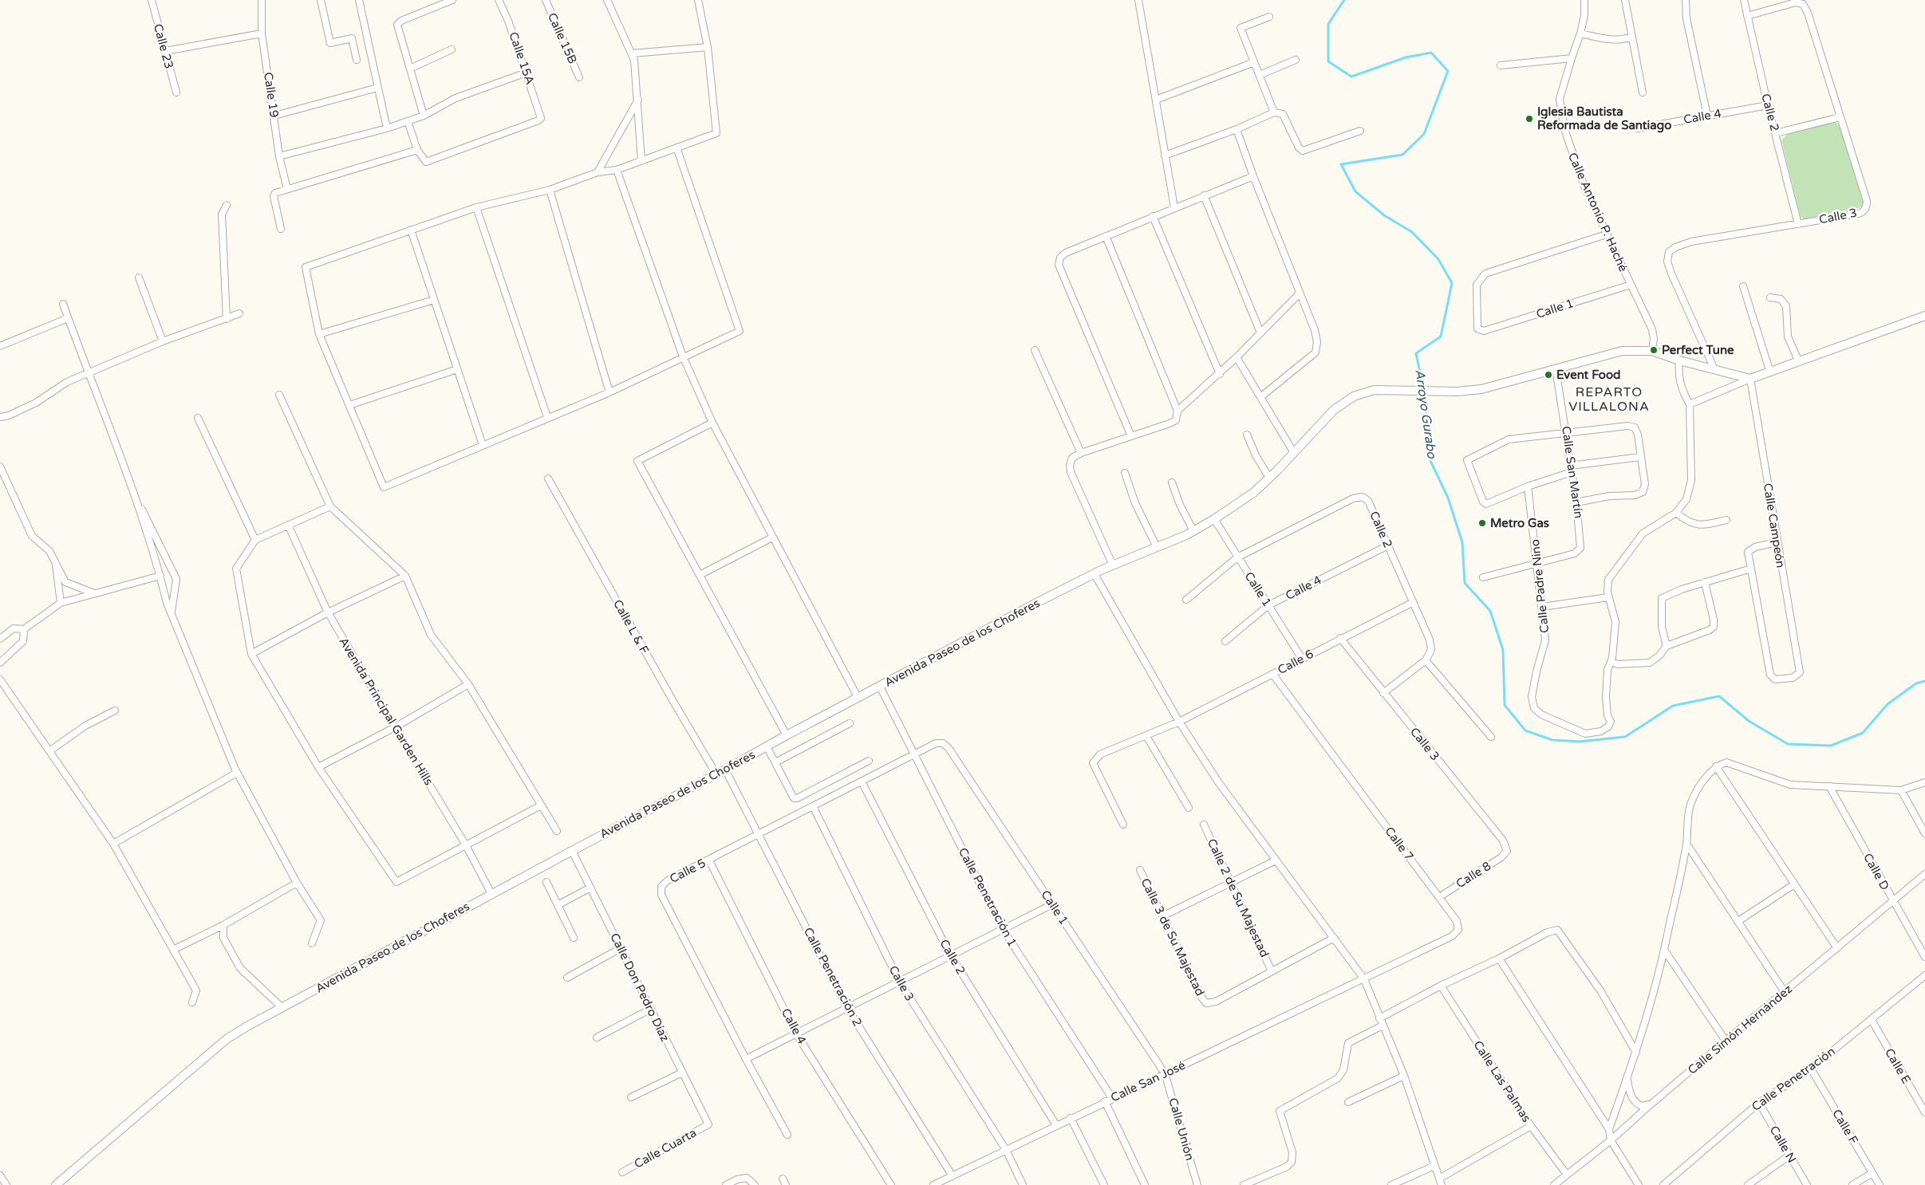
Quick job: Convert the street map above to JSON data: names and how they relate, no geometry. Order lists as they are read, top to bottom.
{
  "streets": {
    "street": [
      "Calle 15B",
      "Calle 23",
      "Calle 15A",
      "Calle 19",
      "Calle 2",
      "Calle 4",
      "Calle Antonio P. Haché",
      "Calle 3",
      "Calle 1",
      "Calle San Martín",
      "Calle Campeón",
      "Calle Padre Nino",
      "Calle L & F",
      "Avenida Paseo de los Choferes",
      "Calle 6",
      "Avenida Principal Garden Hills",
      "Calle 7",
      "Calle 5",
      "Calle D",
      "Calle 8",
      "Calle Penetración 1",
      "Calle 2 de Su Majestad",
      "Calle 3 de Su Majestad",
      "Calle Penetración 2",
      "Calle Don Pedro Díaz",
      "Calle Simón Hernández",
      "Calle E",
      "Calle Penetración",
      "Calle San José",
      "Calle Las Palmas",
      "Calle F",
      "Calle Unión",
      "Calle N",
      "Calle Cuarta"
    ]
  },
  "crossings": [
    ["Calle 2", "Calle 4"],
    ["Calle 2", "Calle 3"],
    ["Calle 2", "Calle 1"],
    ["Calle 2", "Calle 6"],
    ["Calle 2", "Calle 5"],
    ["Calle 2", "Calle San José"],
    ["Calle 4", "Calle 1"],
    ["Calle 4", "Calle 5"],
    ["Calle Antonio P. Haché", "Calle 1"],
    ["Calle Antonio P. Haché", "Avenida Paseo de los Choferes"],
    ["Calle 3", "Avenida Paseo de los Choferes"],
    ["Calle 3", "Calle 6"],
    ["Calle 3", "Calle 5"],
    ["Calle 3", "Calle 8"],
    ["Calle 3", "Calle San José"],
    ["Calle 1", "Avenida Paseo de los Choferes"],
    ["Calle 1", "Calle 6"],
    ["Calle 1", "Calle 5"],
    ["Calle 1", "Calle San José"],
    ["Calle 1", "Calle Unión"],
    ["Calle San Martín", "Calle Padre Nino"],
    ["Calle San Martín", "Avenida Paseo de los Choferes"],
    ["Calle Campeón", "Avenida Paseo de los Choferes"],
    ["Calle L & F", "Avenida Paseo de los Choferes"],
    ["Avenida Paseo de los Choferes", "Avenida Principal Garden Hills"],
    ["Avenida Paseo de los Choferes", "Calle Penetración 1"],
    ["Avenida Paseo de los Choferes", "Calle Penetración 2"],
    ["Avenida Paseo de los Choferes", "Calle Don Pedro Díaz"],
    ["Calle 6", "Calle 7"],
    ["Calle 7", "Calle 8"],
    ["Calle 7", "Calle San José"],
    ["Calle 5", "Calle Penetración 1"],
    ["Calle 5", "Calle Penetración 2"],
    ["Calle D", "Calle Simón Hernández"],
    ["Calle Penetración 1", "Calle San José"],
    ["Calle 2 de Su Majestad", "Calle 3 de Su Majestad"],
    ["Calle Penetración 2", "Calle San José"],
    ["Calle Don Pedro Díaz", "Calle Cuarta"],
    ["Calle Simón Hernández", "Calle Las Palmas"],
    ["Calle E", "Calle Penetración"],
    ["Calle Penetración", "Calle F"],
    ["Calle Penetración", "Calle N"],
    ["Calle San José", "Calle Unión"]
  ],
  "districts": ["REPARTO VILLALONA"],
  "water": ["Arroyo Gurabo"],
  "places": [
    "Iglesia Bautista Reformada de Santiago",
    "Perfect Tune",
    "Event Food",
    "Metro Gas"
  ]
}
